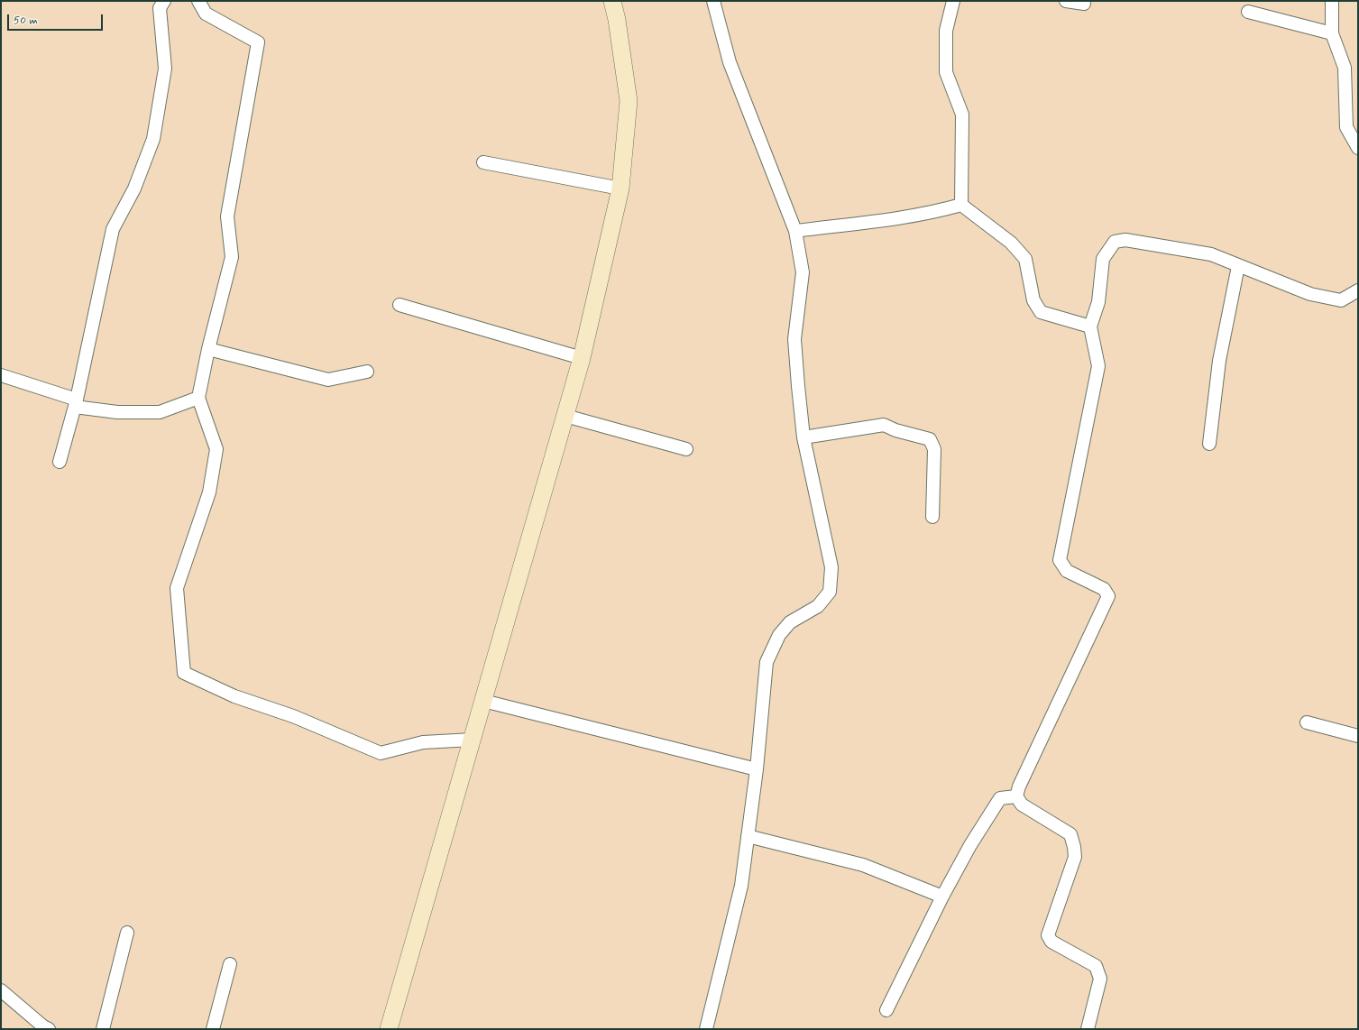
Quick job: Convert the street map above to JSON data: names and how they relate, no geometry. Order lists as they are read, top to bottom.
{
  "scale_bar": "50 m"
}
